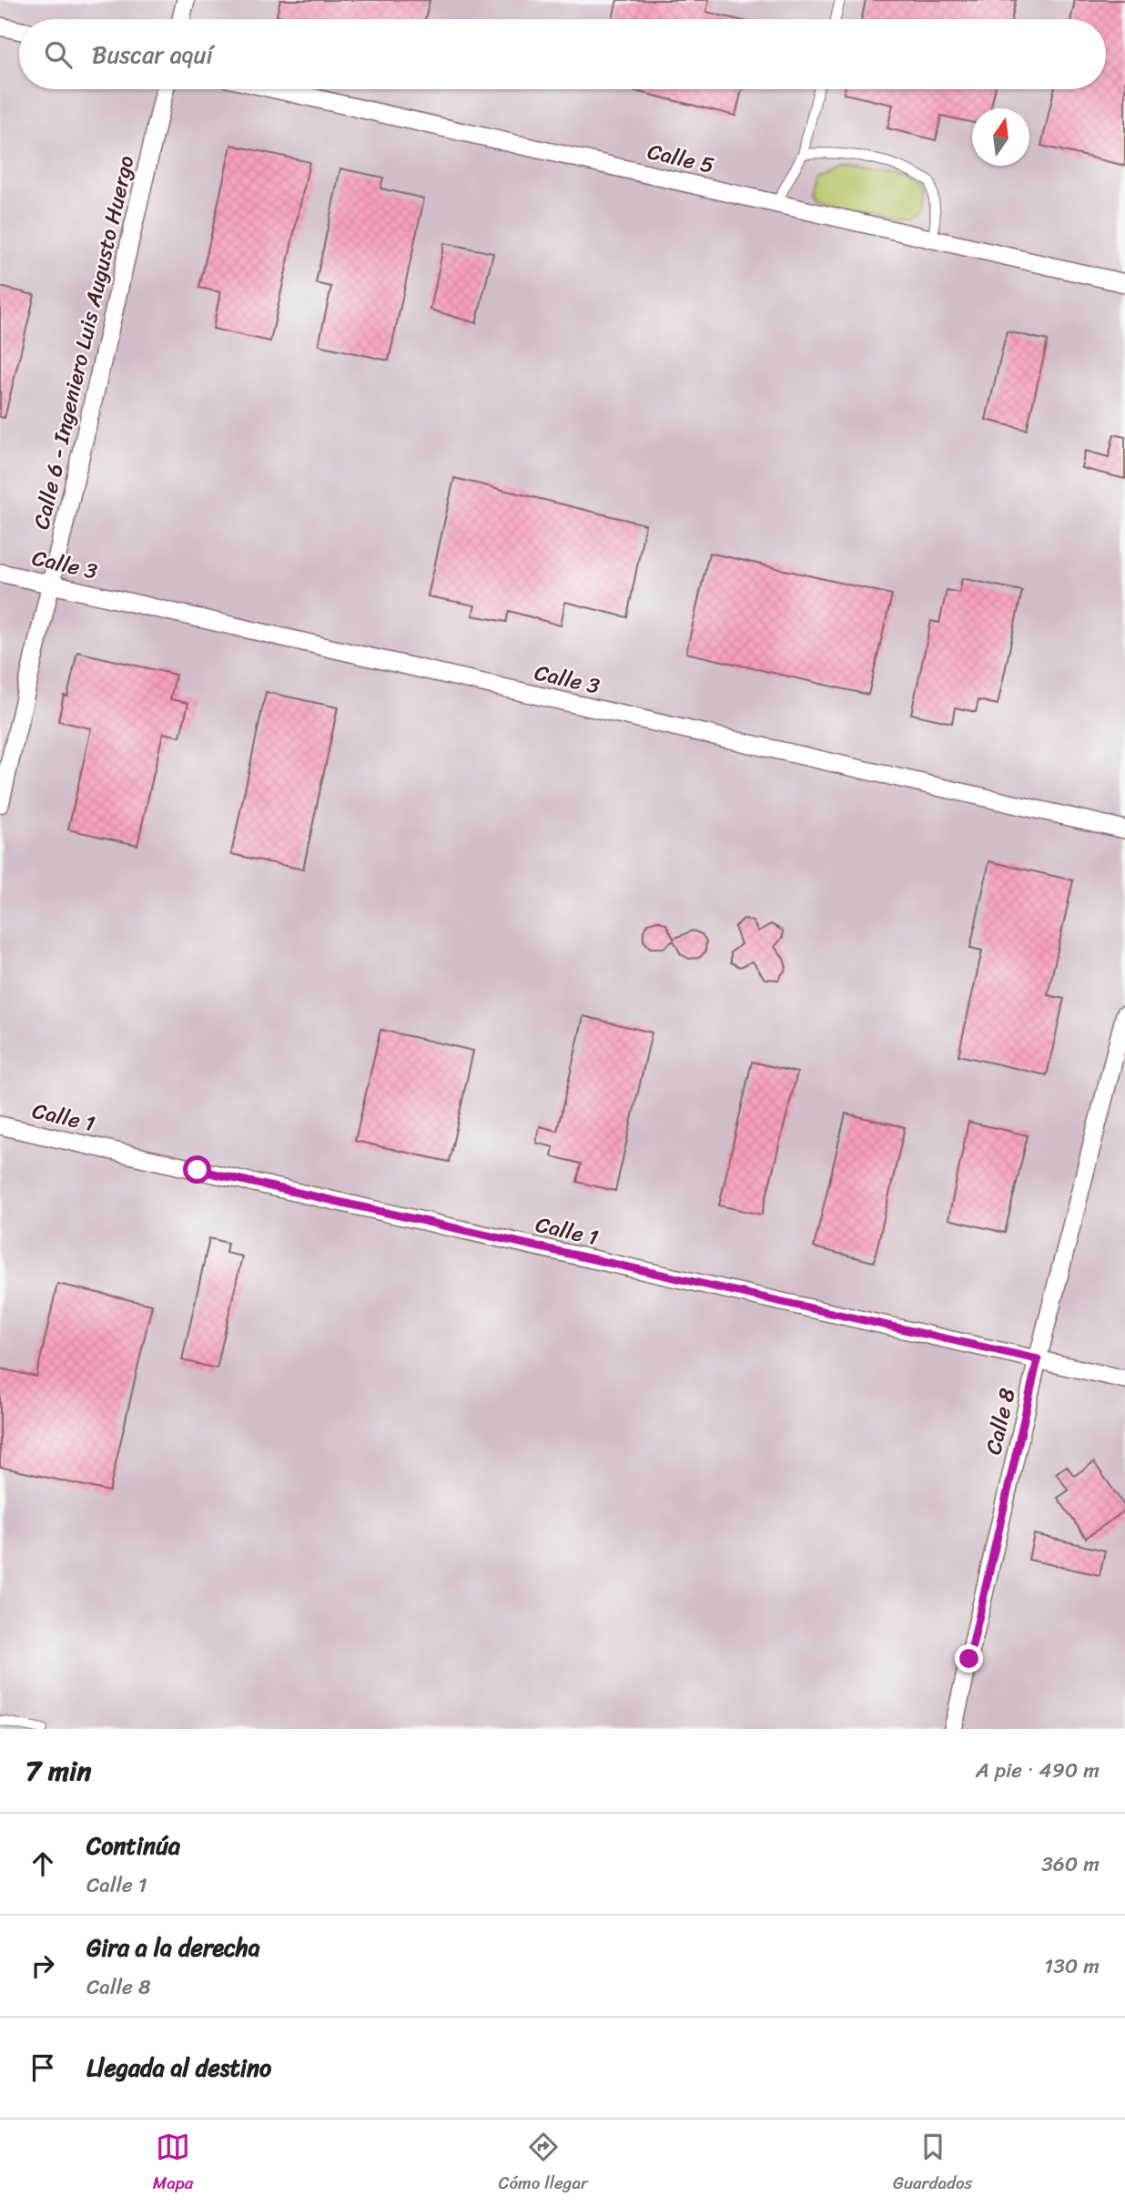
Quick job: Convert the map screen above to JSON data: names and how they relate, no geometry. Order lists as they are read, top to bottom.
{
  "streets": {
    "street": [
      "Calle 5",
      "Calle 6 - Ingeniero Luis Augusto Huergo",
      "Calle 3",
      "Calle 1",
      "Calle 8"
    ]
  },
  "crossings": [
    ["Calle 6 - Ingeniero Luis Augusto Huergo", "Calle 3"],
    ["Calle 1", "Calle 8"]
  ],
  "north": "top",
  "page": {
    "search": "Buscar aquí",
    "heading": ["7 min", "A pie · 490 m"],
    "list": [
      ["Continúa", "Calle 1", "360 m"],
      ["Gira a la derecha", "Calle 8", "130 m"],
      "Llegada al destino"
    ],
    "nav": ["Mapa", "Cómo llegar", "Guardados"]
  }
}
